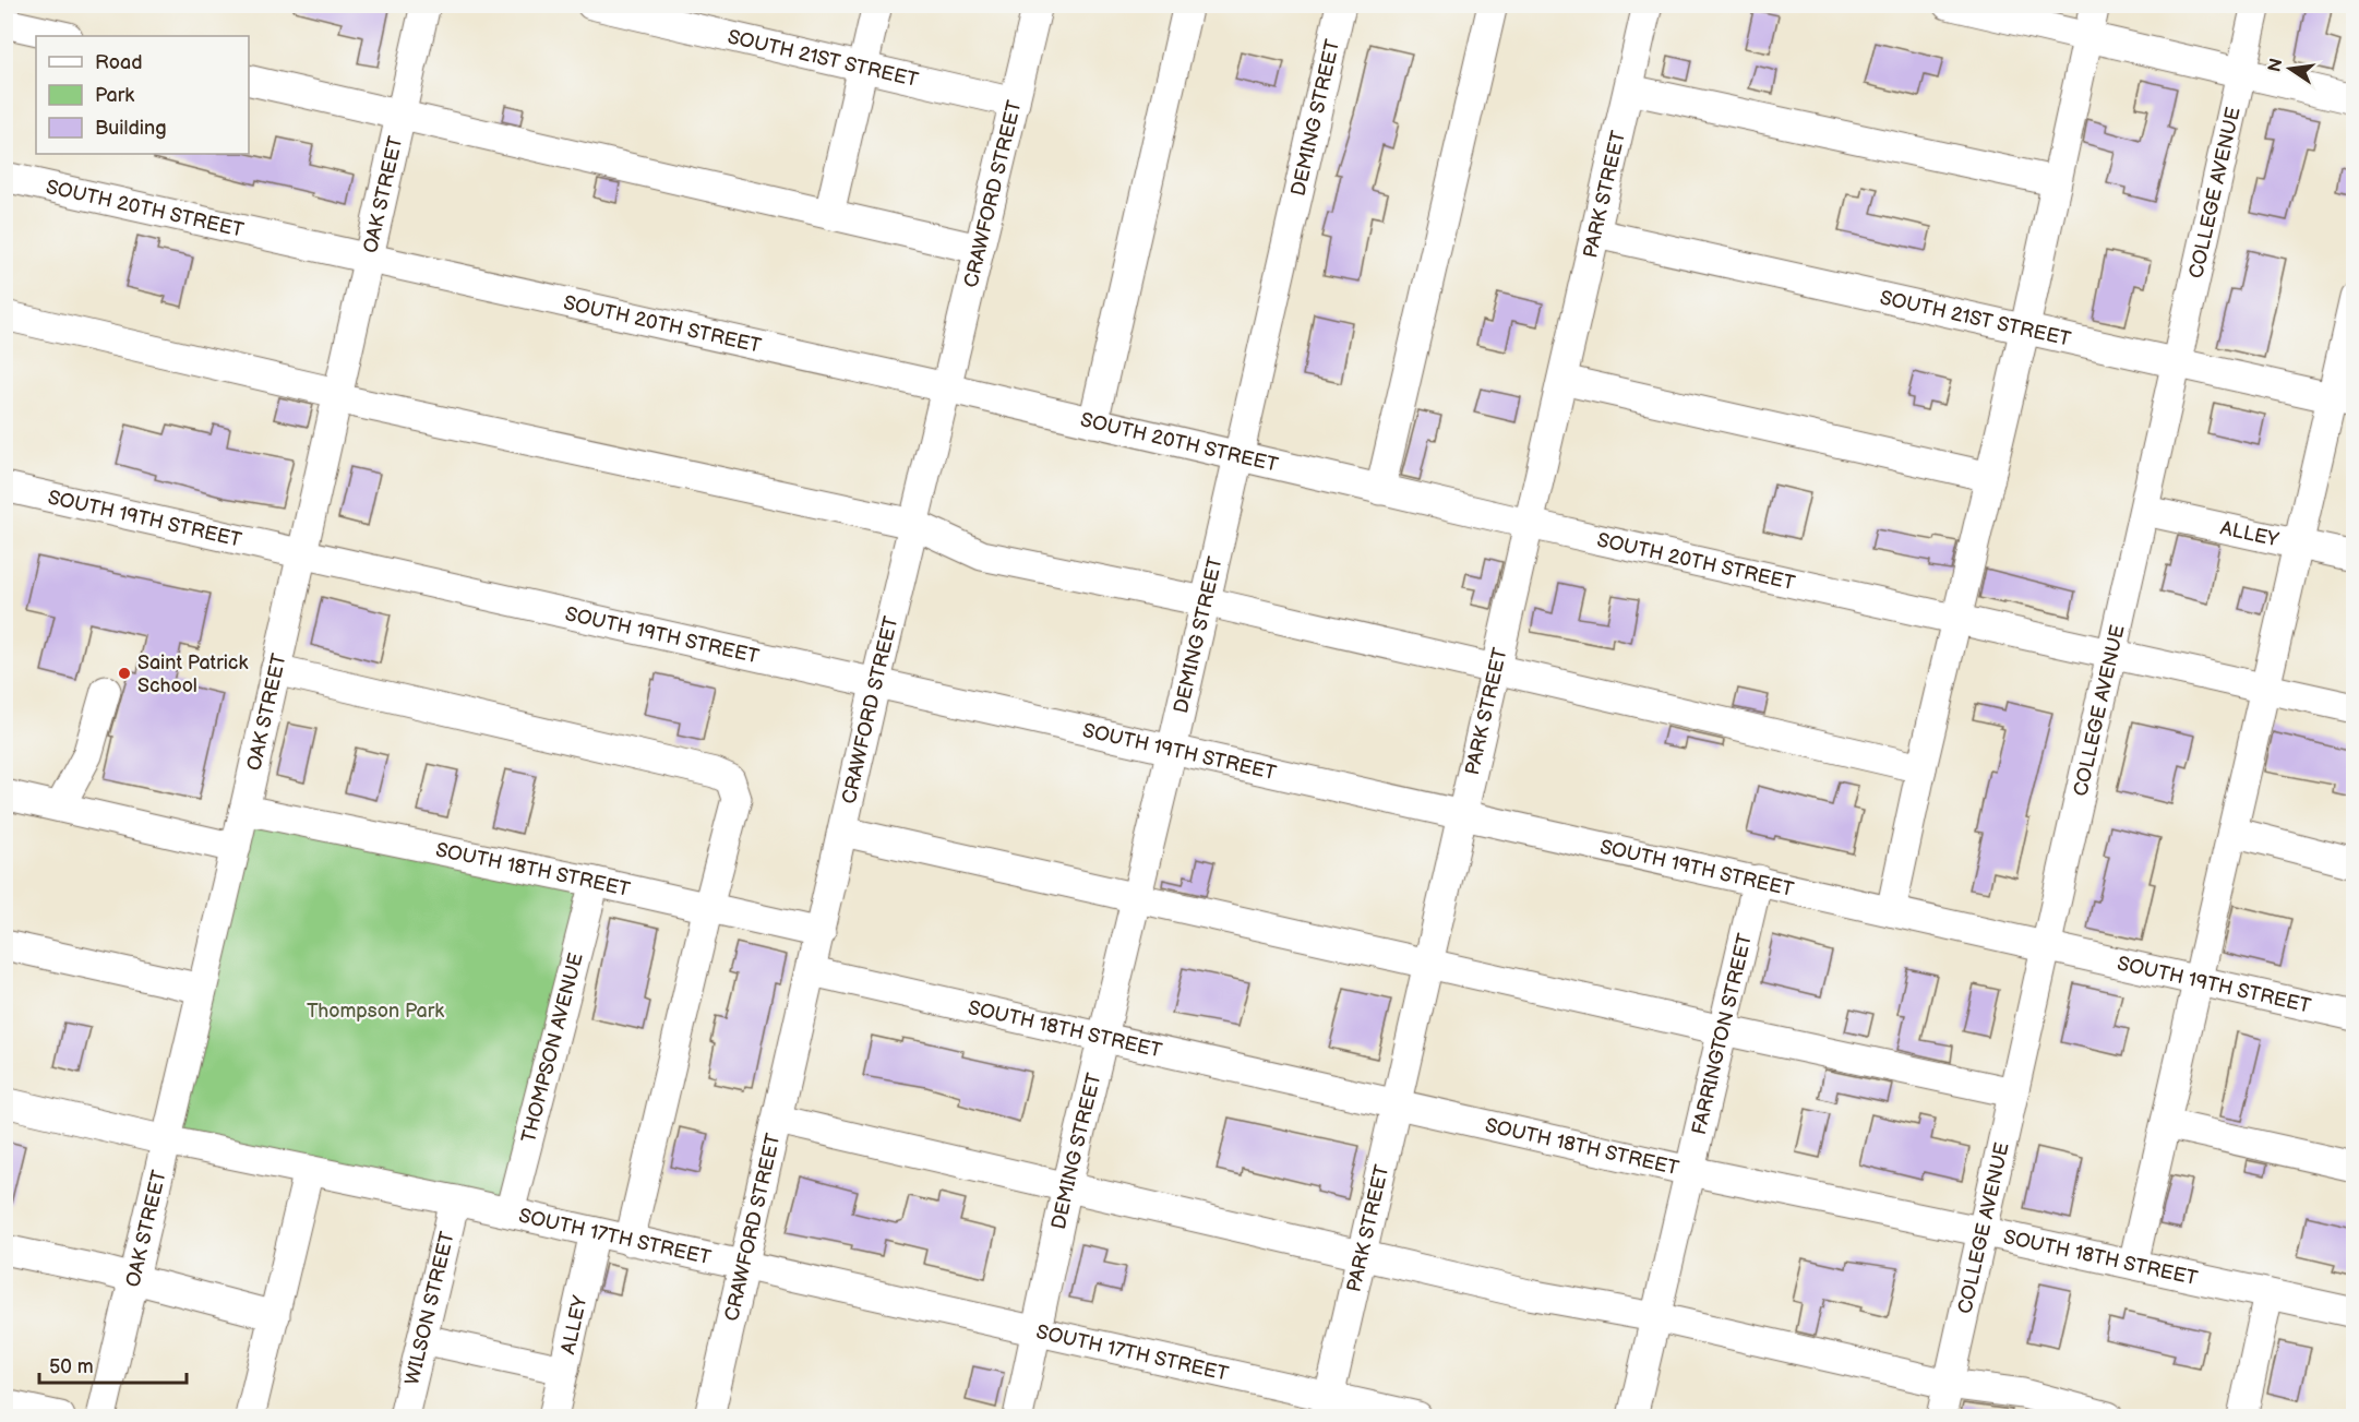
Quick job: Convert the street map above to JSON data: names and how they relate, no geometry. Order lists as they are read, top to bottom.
{
  "streets": {
    "street": [
      "SOUTH 21ST STREET",
      "DEMING STREET",
      "COLLEGE AVENUE",
      "OAK STREET",
      "CRAWFORD STREET",
      "PARK STREET",
      "SOUTH 20TH STREET",
      "SOUTH 19TH STREET",
      "ALLEY",
      "SOUTH 18TH STREET",
      "FARRINGTON STREET",
      "THOMPSON AVENUE",
      "SOUTH 17TH STREET",
      "WILSON STREET"
    ]
  },
  "crossings": [
    ["SOUTH 21ST STREET", "COLLEGE AVENUE"],
    ["SOUTH 21ST STREET", "CRAWFORD STREET"],
    ["SOUTH 21ST STREET", "PARK STREET"],
    ["DEMING STREET", "SOUTH 20TH STREET"],
    ["DEMING STREET", "SOUTH 19TH STREET"],
    ["DEMING STREET", "SOUTH 18TH STREET"],
    ["DEMING STREET", "SOUTH 17TH STREET"],
    ["COLLEGE AVENUE", "SOUTH 20TH STREET"],
    ["COLLEGE AVENUE", "SOUTH 19TH STREET"],
    ["COLLEGE AVENUE", "ALLEY"],
    ["COLLEGE AVENUE", "SOUTH 18TH STREET"],
    ["OAK STREET", "SOUTH 20TH STREET"],
    ["OAK STREET", "SOUTH 19TH STREET"],
    ["OAK STREET", "SOUTH 18TH STREET"],
    ["OAK STREET", "SOUTH 17TH STREET"],
    ["CRAWFORD STREET", "SOUTH 20TH STREET"],
    ["CRAWFORD STREET", "SOUTH 19TH STREET"],
    ["CRAWFORD STREET", "SOUTH 18TH STREET"],
    ["CRAWFORD STREET", "SOUTH 17TH STREET"],
    ["PARK STREET", "SOUTH 20TH STREET"],
    ["PARK STREET", "SOUTH 19TH STREET"],
    ["PARK STREET", "SOUTH 18TH STREET"],
    ["PARK STREET", "SOUTH 17TH STREET"],
    ["SOUTH 19TH STREET", "FARRINGTON STREET"],
    ["ALLEY", "SOUTH 17TH STREET"],
    ["SOUTH 18TH STREET", "FARRINGTON STREET"],
    ["SOUTH 18TH STREET", "THOMPSON AVENUE"],
    ["THOMPSON AVENUE", "SOUTH 17TH STREET"],
    ["SOUTH 17TH STREET", "WILSON STREET"]
  ],
  "parks": ["Thompson Park"],
  "places": ["Saint Patrick School"],
  "legend": ["Road", "Park", "Building"],
  "scale_bar": "50 m",
  "north": "left"
}
